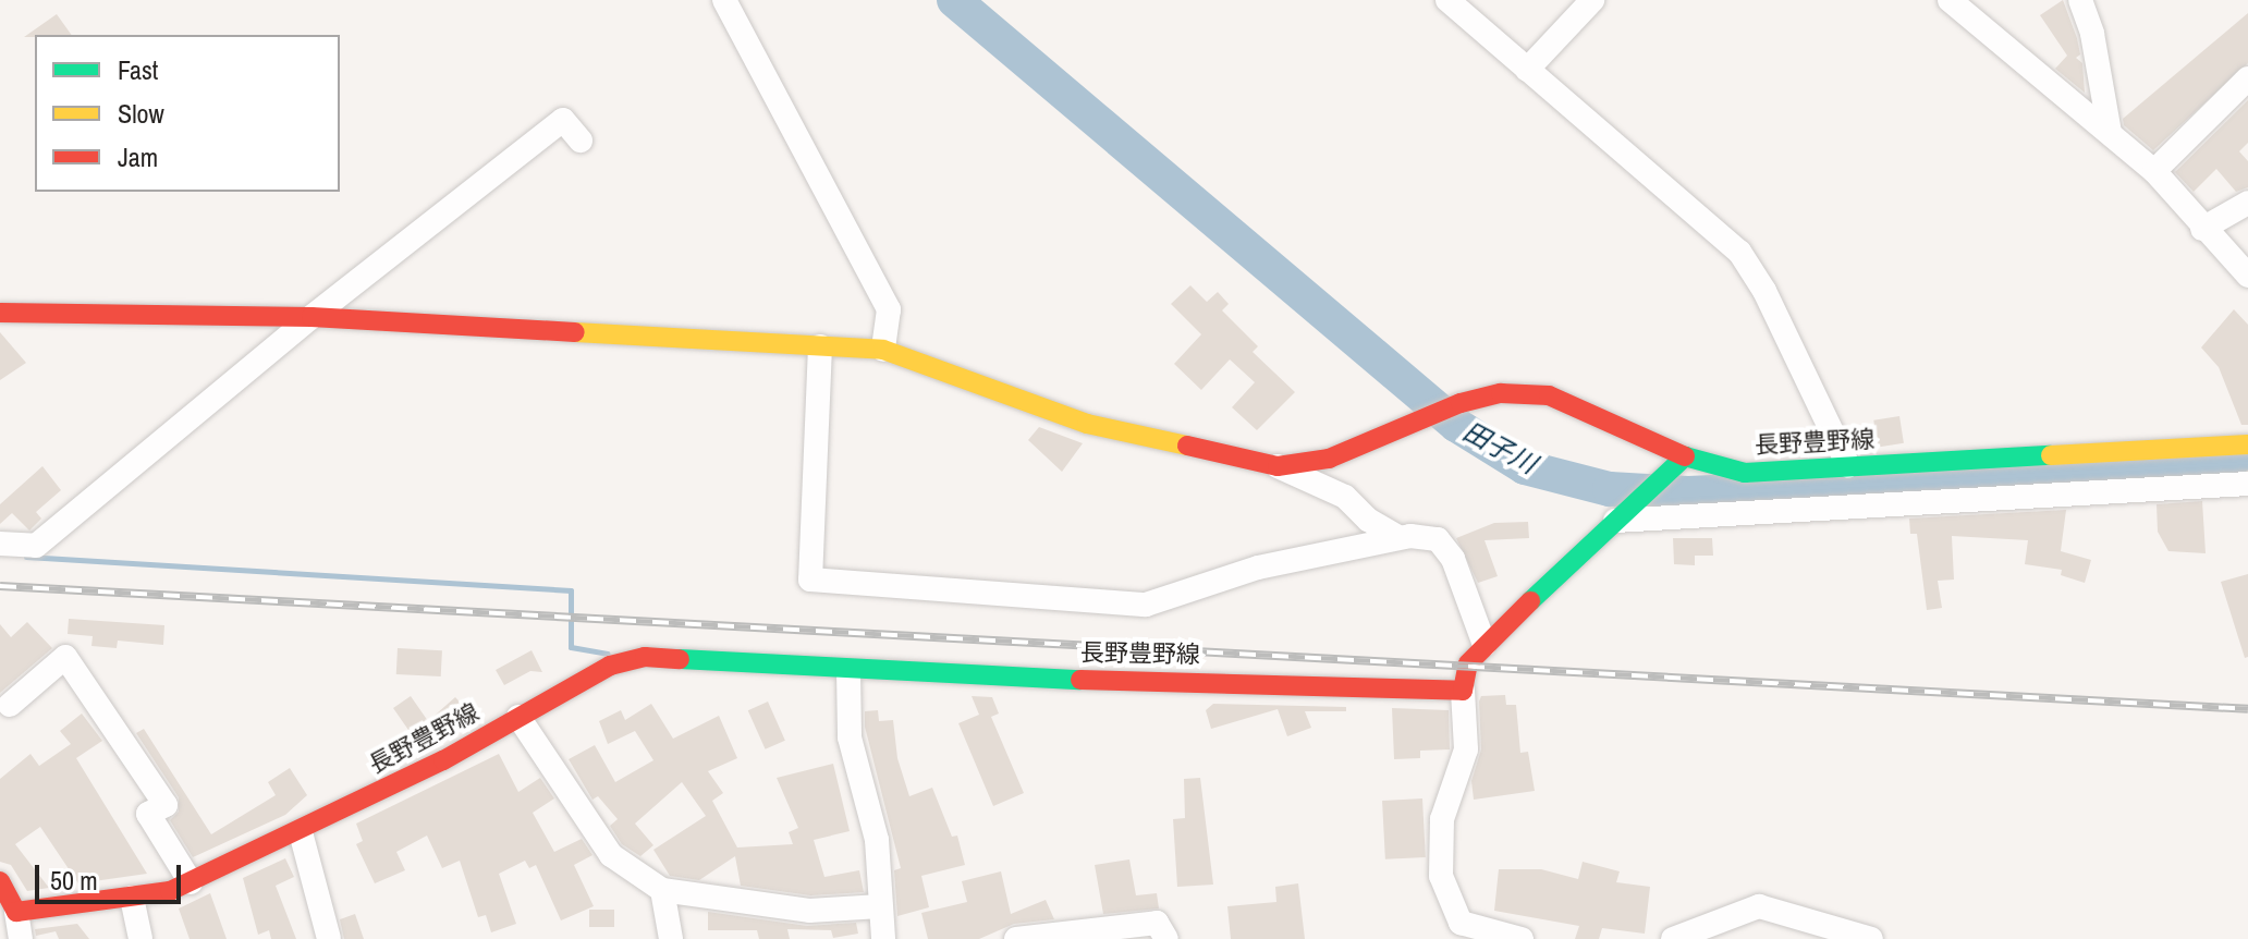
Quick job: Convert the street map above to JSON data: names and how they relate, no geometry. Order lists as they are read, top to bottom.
{
  "streets": {
    "main road": ["長野豊野線"]
  },
  "water": ["田子川"],
  "legend": ["Fast", "Slow", "Jam"],
  "scale_bar": "50 m"
}
